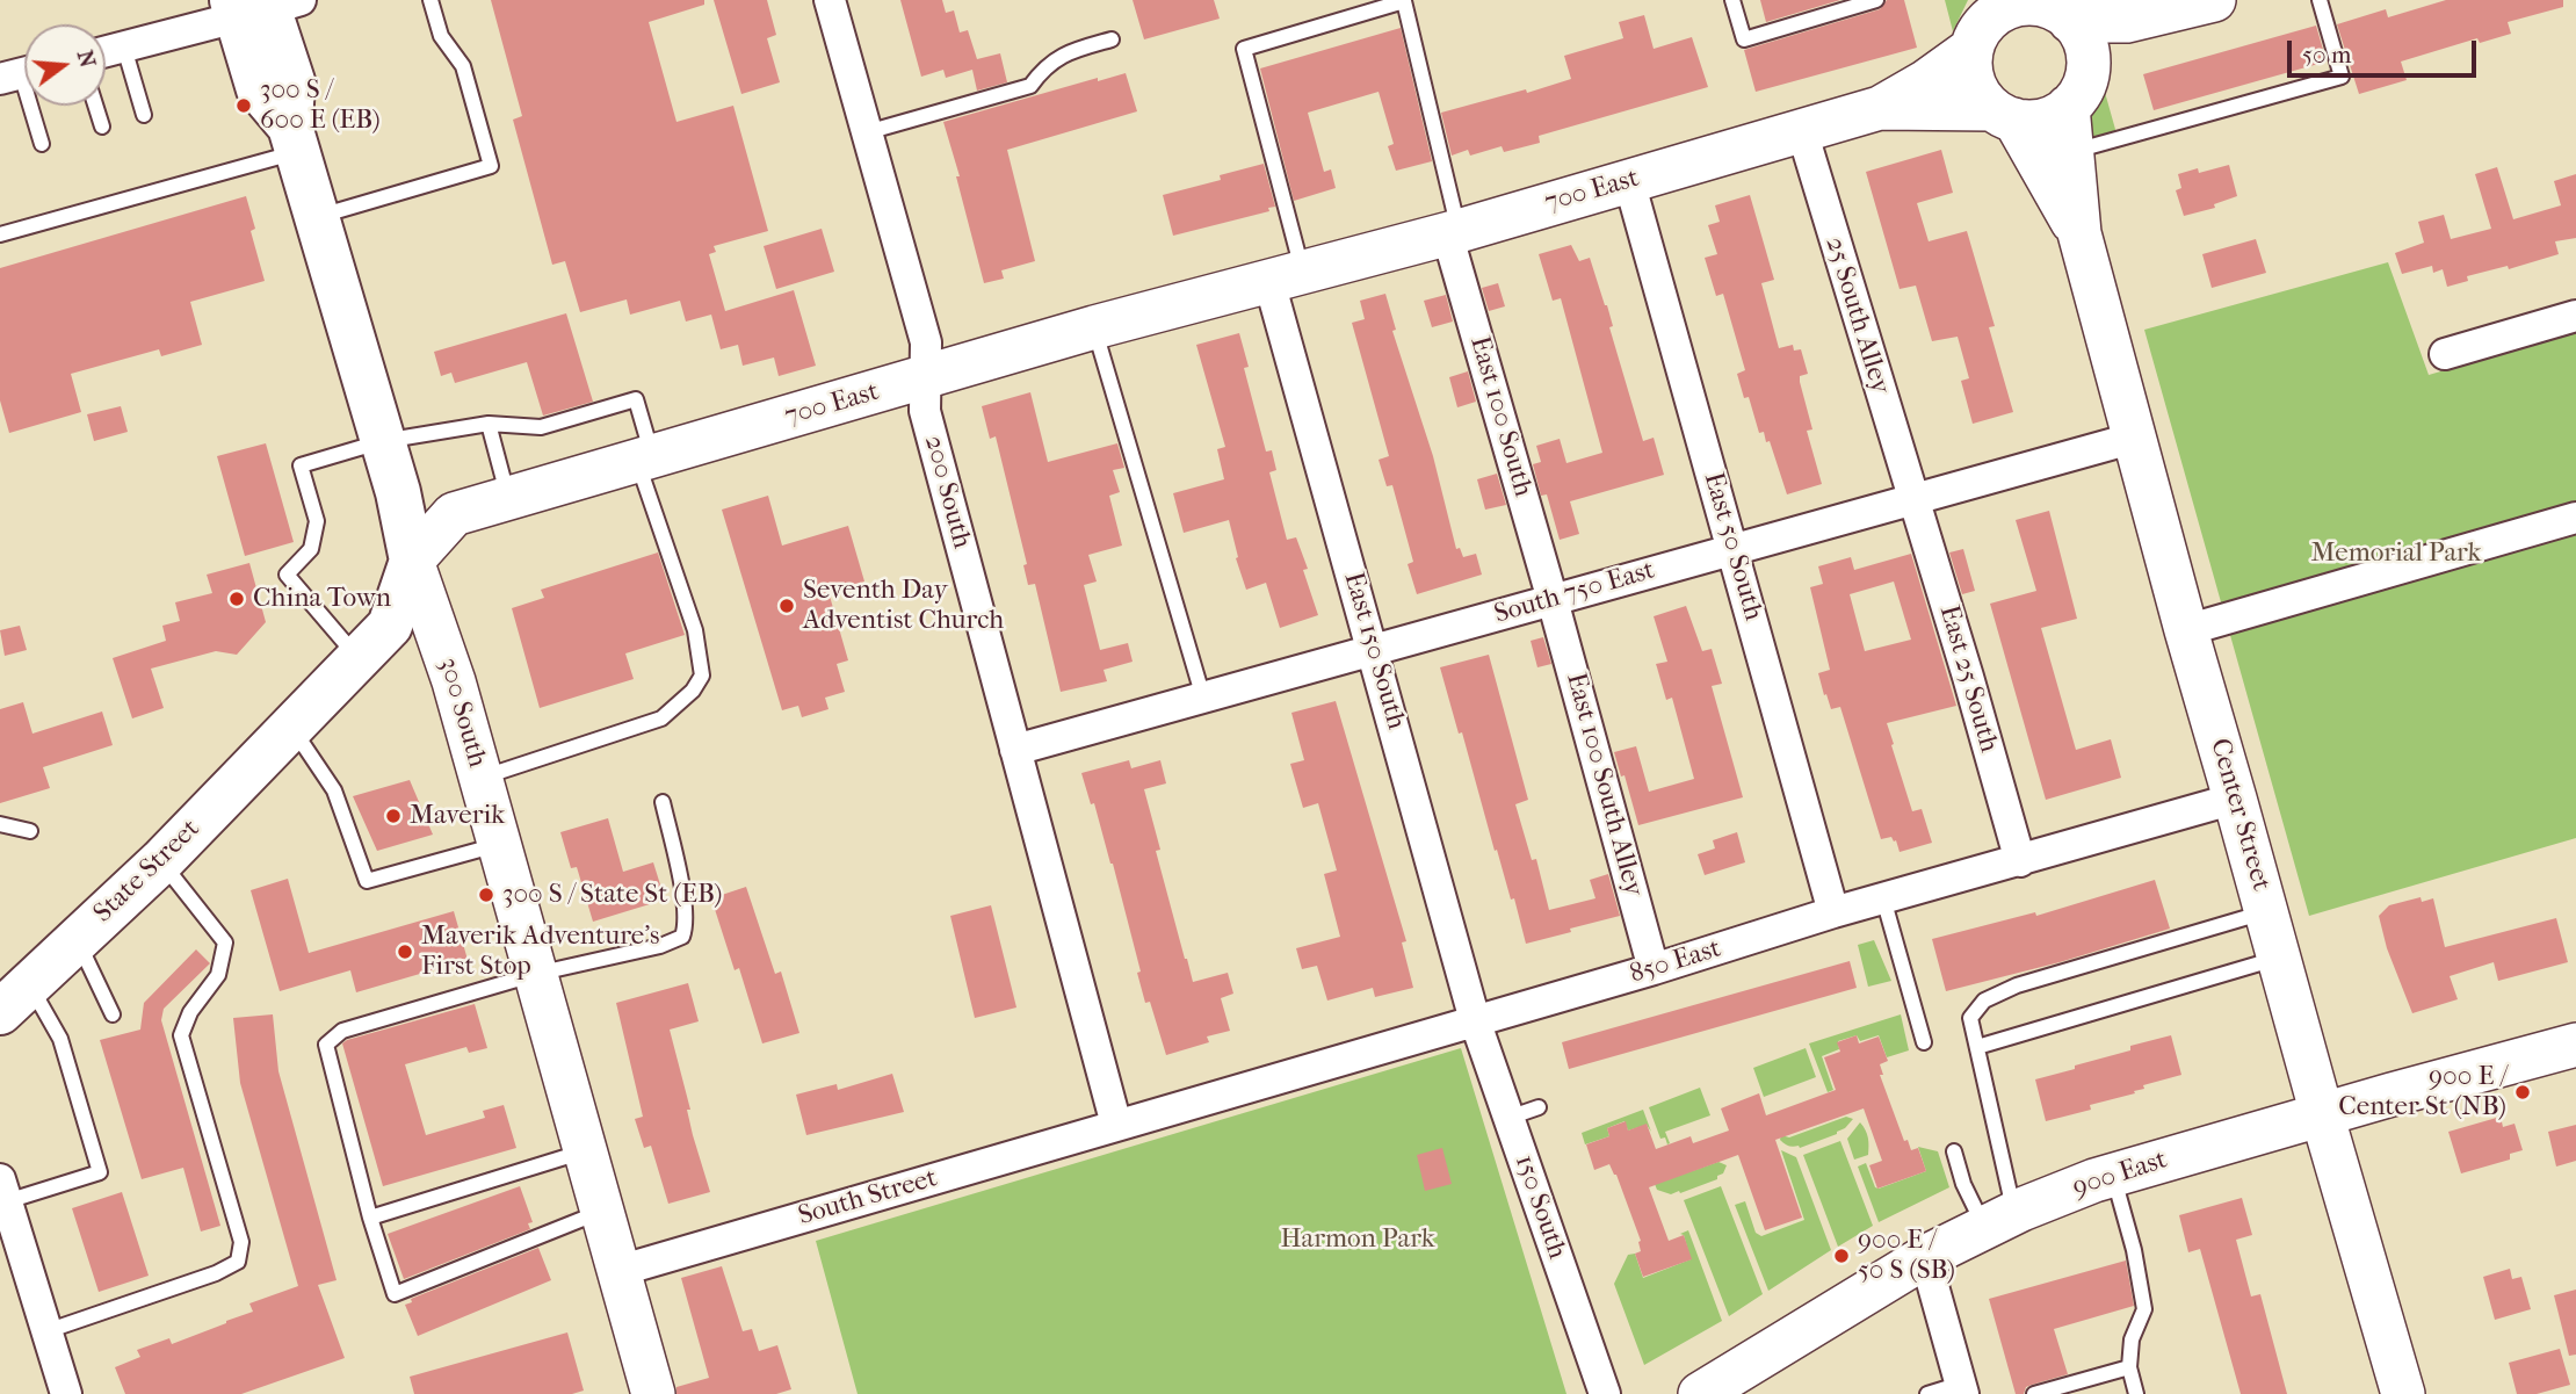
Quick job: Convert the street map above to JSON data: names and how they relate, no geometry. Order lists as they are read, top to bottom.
{
  "streets": {
    "main road": ["300 South", "State Street"],
    "street": [
      "700 East",
      "25 South Alley",
      "East 100 South",
      "200 South",
      "East 50 South",
      "South 750 East",
      "East 150 South",
      "East 25 South",
      "East 100 South Alley",
      "Center Street",
      "850 East",
      "900 East",
      "South Street",
      "150 South"
    ]
  },
  "crossings": [
    ["700 East", "25 South Alley"],
    ["700 East", "East 100 South"],
    ["700 East", "200 South"],
    ["700 East", "East 50 South"],
    ["700 East", "East 150 South"],
    ["700 East", "300 South"],
    ["700 East", "Center Street"],
    ["700 East", "State Street"],
    ["25 South Alley", "South 750 East"],
    ["25 South Alley", "East 25 South"],
    ["East 100 South", "South 750 East"],
    ["East 100 South", "East 100 South Alley"],
    ["200 South", "South 750 East"],
    ["200 South", "850 East"],
    ["200 South", "South Street"],
    ["East 50 South", "South 750 East"],
    ["East 50 South", "850 East"],
    ["South 750 East", "East 150 South"],
    ["South 750 East", "East 25 South"],
    ["South 750 East", "East 100 South Alley"],
    ["South 750 East", "Center Street"],
    ["East 150 South", "850 East"],
    ["East 150 South", "150 South"],
    ["East 25 South", "850 East"],
    ["300 South", "State Street"],
    ["300 South", "South Street"],
    ["East 100 South Alley", "850 East"],
    ["Center Street", "850 East"],
    ["Center Street", "900 East"],
    ["850 East", "South Street"],
    ["850 East", "150 South"]
  ],
  "parks": ["Memorial Park", "Harmon Park"],
  "places": [
    "300 S / 600 E (EB)",
    "China Town",
    "Seventh Day Adventist Church",
    "Maverik",
    "300 S / State St (EB)",
    "Maverik Adventure's First Stop",
    "900 E / Center St (NB)",
    "900 E / 50 S (SB)"
  ],
  "scale_bar": "50 m",
  "north": "right"
}
